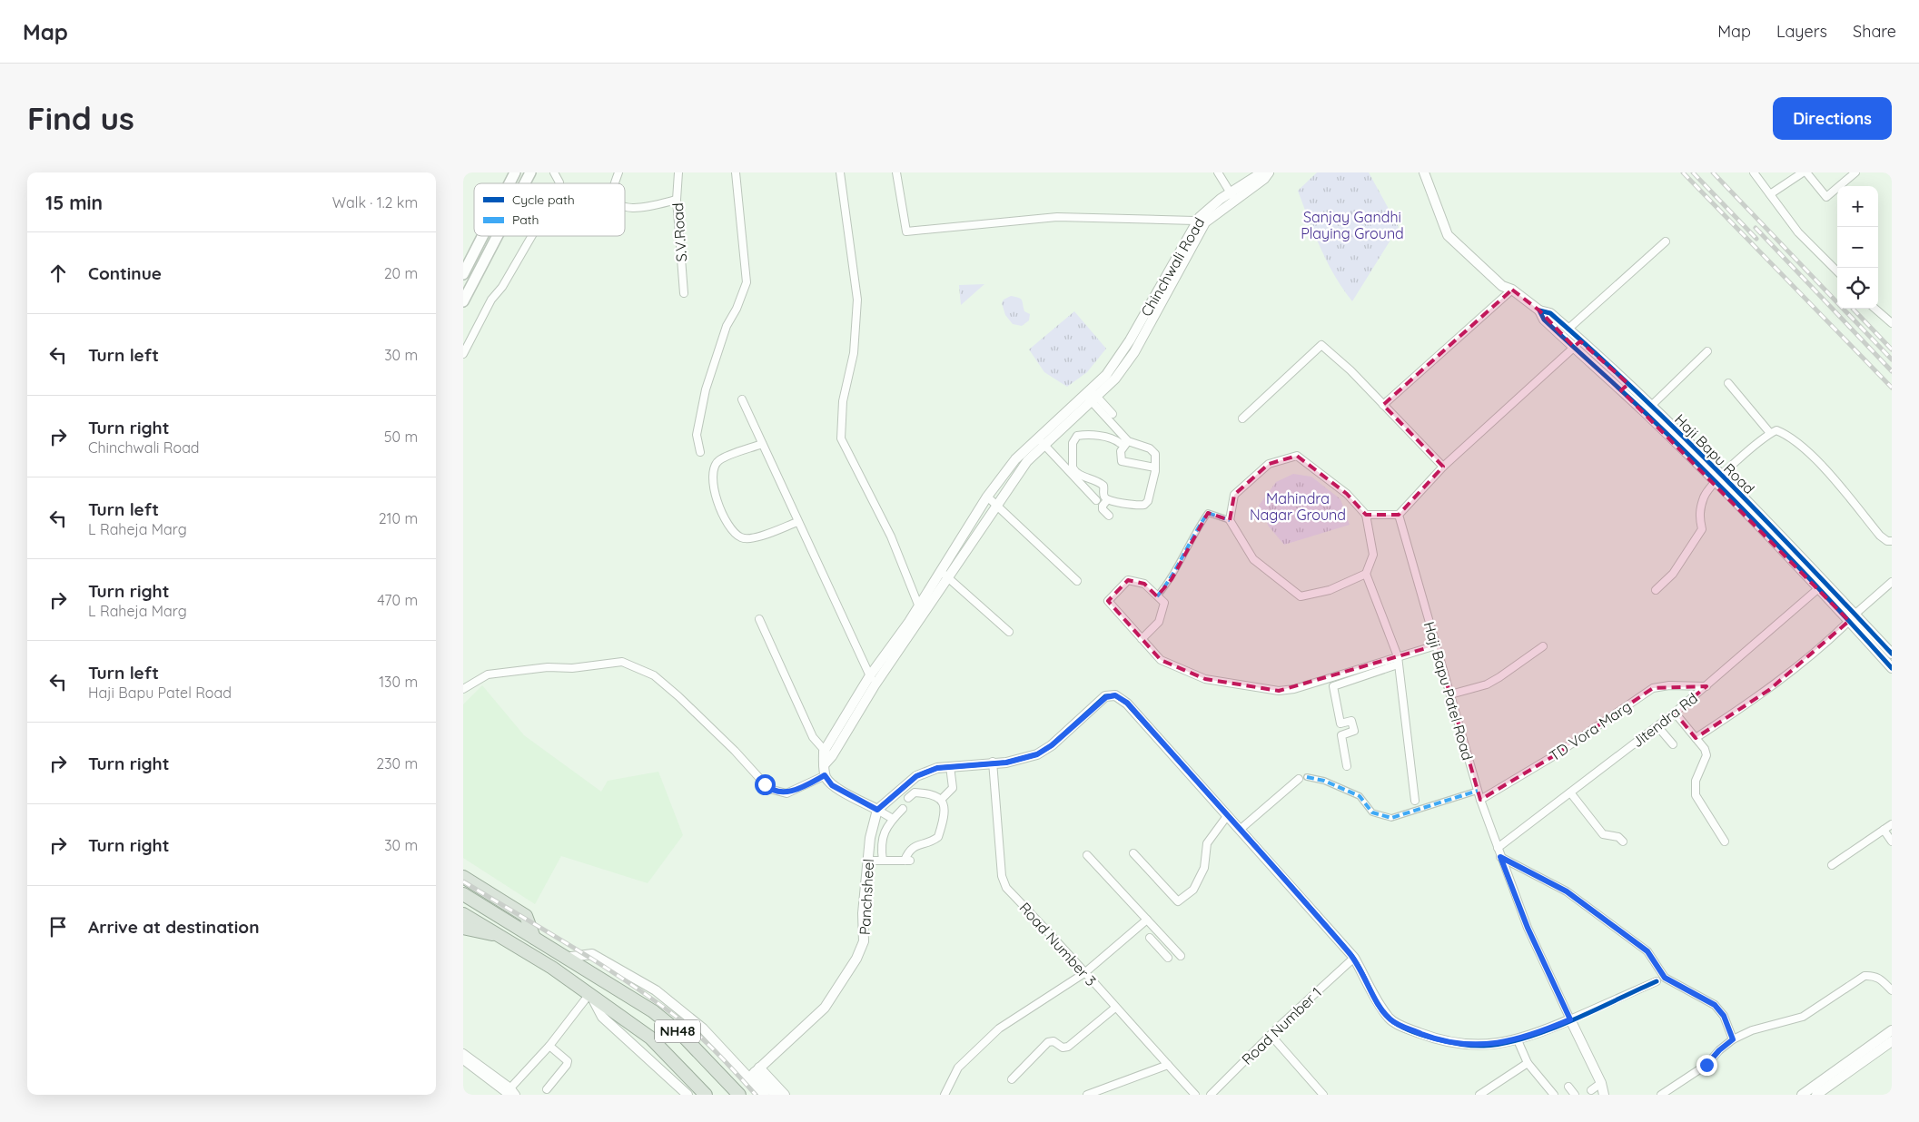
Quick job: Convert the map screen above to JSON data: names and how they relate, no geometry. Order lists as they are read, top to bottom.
{
  "streets": {
    "highway": ["NH48"],
    "street": [
      "S.V.Road",
      "Chinchwali Road",
      "Haji Bapu Road",
      "Haji Bapu Patel Road",
      "Jitendra Rd",
      "TD Vora Marg",
      "Panchsheel",
      "Road Number 3",
      "Road Number 1"
    ]
  },
  "crossings": [
    ["Haji Bapu Road", "Jitendra Rd"],
    ["Haji Bapu Patel Road", "Jitendra Rd"],
    ["Haji Bapu Patel Road", "TD Vora Marg"],
    ["Jitendra Rd", "TD Vora Marg"]
  ],
  "parks": ["Sanjay Gandhi Playing Ground", "Mahindra Nagar Ground"],
  "legend": ["Cycle path", "Path"],
  "page": {
    "header": "Map",
    "nav": ["Map", "Layers", "Share"],
    "buttons": "Directions",
    "title": "Find us",
    "heading": ["15 min", "Walk · 1.2 km"],
    "map_buttons": ["+", "−"],
    "list": [
      ["Continue", "20 m"],
      ["Turn left", "30 m"],
      ["Turn right", "Chinchwali Road", "50 m"],
      ["Turn left", "L Raheja Marg", "210 m"],
      ["Turn right", "L Raheja Marg", "470 m"],
      ["Turn left", "Haji Bapu Patel Road", "130 m"],
      ["Turn right", "230 m"],
      ["Turn right", "30 m"],
      "Arrive at destination"
    ]
  }
}
